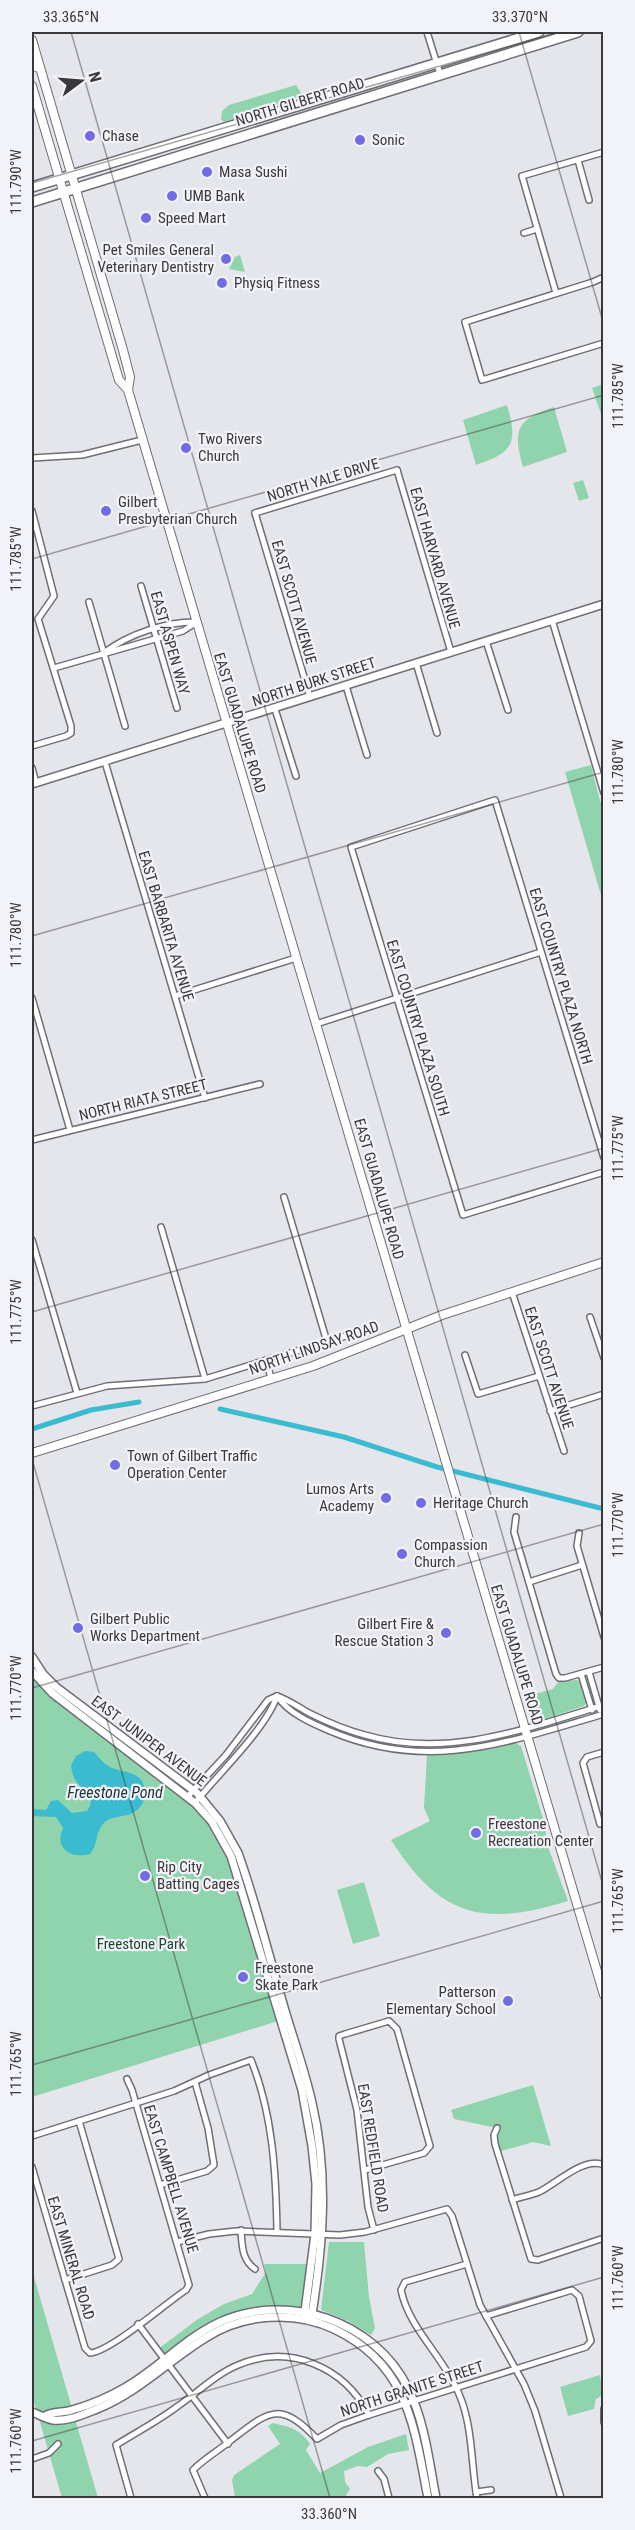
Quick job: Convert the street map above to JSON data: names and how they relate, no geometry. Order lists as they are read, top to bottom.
{
  "streets": {
    "main road": ["NORTH GILBERT ROAD", "EAST GUADALUPE ROAD", "NORTH LINDSAY ROAD"],
    "street": [
      "NORTH YALE DRIVE",
      "EAST HARVARD AVENUE",
      "EAST SCOTT AVENUE",
      "EAST ASPEN WAY",
      "NORTH BURK STREET",
      "EAST BARBARITA AVENUE",
      "EAST COUNTRY PLAZA NORTH",
      "EAST COUNTRY PLAZA SOUTH",
      "NORTH RIATA STREET",
      "EAST JUNIPER AVENUE",
      "EAST REDFIELD ROAD",
      "EAST CAMPBELL AVENUE",
      "EAST MINERAL ROAD",
      "NORTH GRANITE STREET"
    ]
  },
  "crossings": [
    ["NORTH GILBERT ROAD", "EAST GUADALUPE ROAD"],
    ["NORTH YALE DRIVE", "EAST HARVARD AVENUE"],
    ["NORTH YALE DRIVE", "EAST SCOTT AVENUE"],
    ["EAST HARVARD AVENUE", "NORTH BURK STREET"],
    ["EAST SCOTT AVENUE", "NORTH BURK STREET"],
    ["EAST SCOTT AVENUE", "NORTH LINDSAY ROAD"],
    ["NORTH BURK STREET", "EAST GUADALUPE ROAD"],
    ["NORTH BURK STREET", "EAST BARBARITA AVENUE"],
    ["EAST GUADALUPE ROAD", "NORTH LINDSAY ROAD"],
    ["EAST BARBARITA AVENUE", "NORTH RIATA STREET"],
    ["EAST COUNTRY PLAZA NORTH", "EAST COUNTRY PLAZA SOUTH"],
    ["EAST CAMPBELL AVENUE", "EAST MINERAL ROAD"]
  ],
  "water": ["Freestone Pond"],
  "parks": ["Freestone Park"],
  "places": [
    "Chase",
    "Sonic",
    "Masa Sushi",
    "UMB Bank",
    "Speed Mart",
    "Pet Smiles General Veterinary Dentistry",
    "Physiq Fitness",
    "Two Rivers Church",
    "Gilbert Presbyterian Church",
    "Town of Gilbert Traffic Operation Center",
    "Lumos Arts Academy",
    "Heritage Church",
    "Compassion Church",
    "Gilbert Public Works Department",
    "Gilbert Fire & Rescue Station 3",
    "Freestone Recreation Center",
    "Rip City Batting Cages",
    "Freestone Skate Park",
    "Patterson Elementary School"
  ],
  "north": "right",
  "coordinates": [
    "33.365°N",
    "33.370°N",
    "111.790°W",
    "111.785°W",
    "111.780°W",
    "111.775°W",
    "111.770°W",
    "111.765°W",
    "111.760°W",
    "33.360°N"
  ]
}
